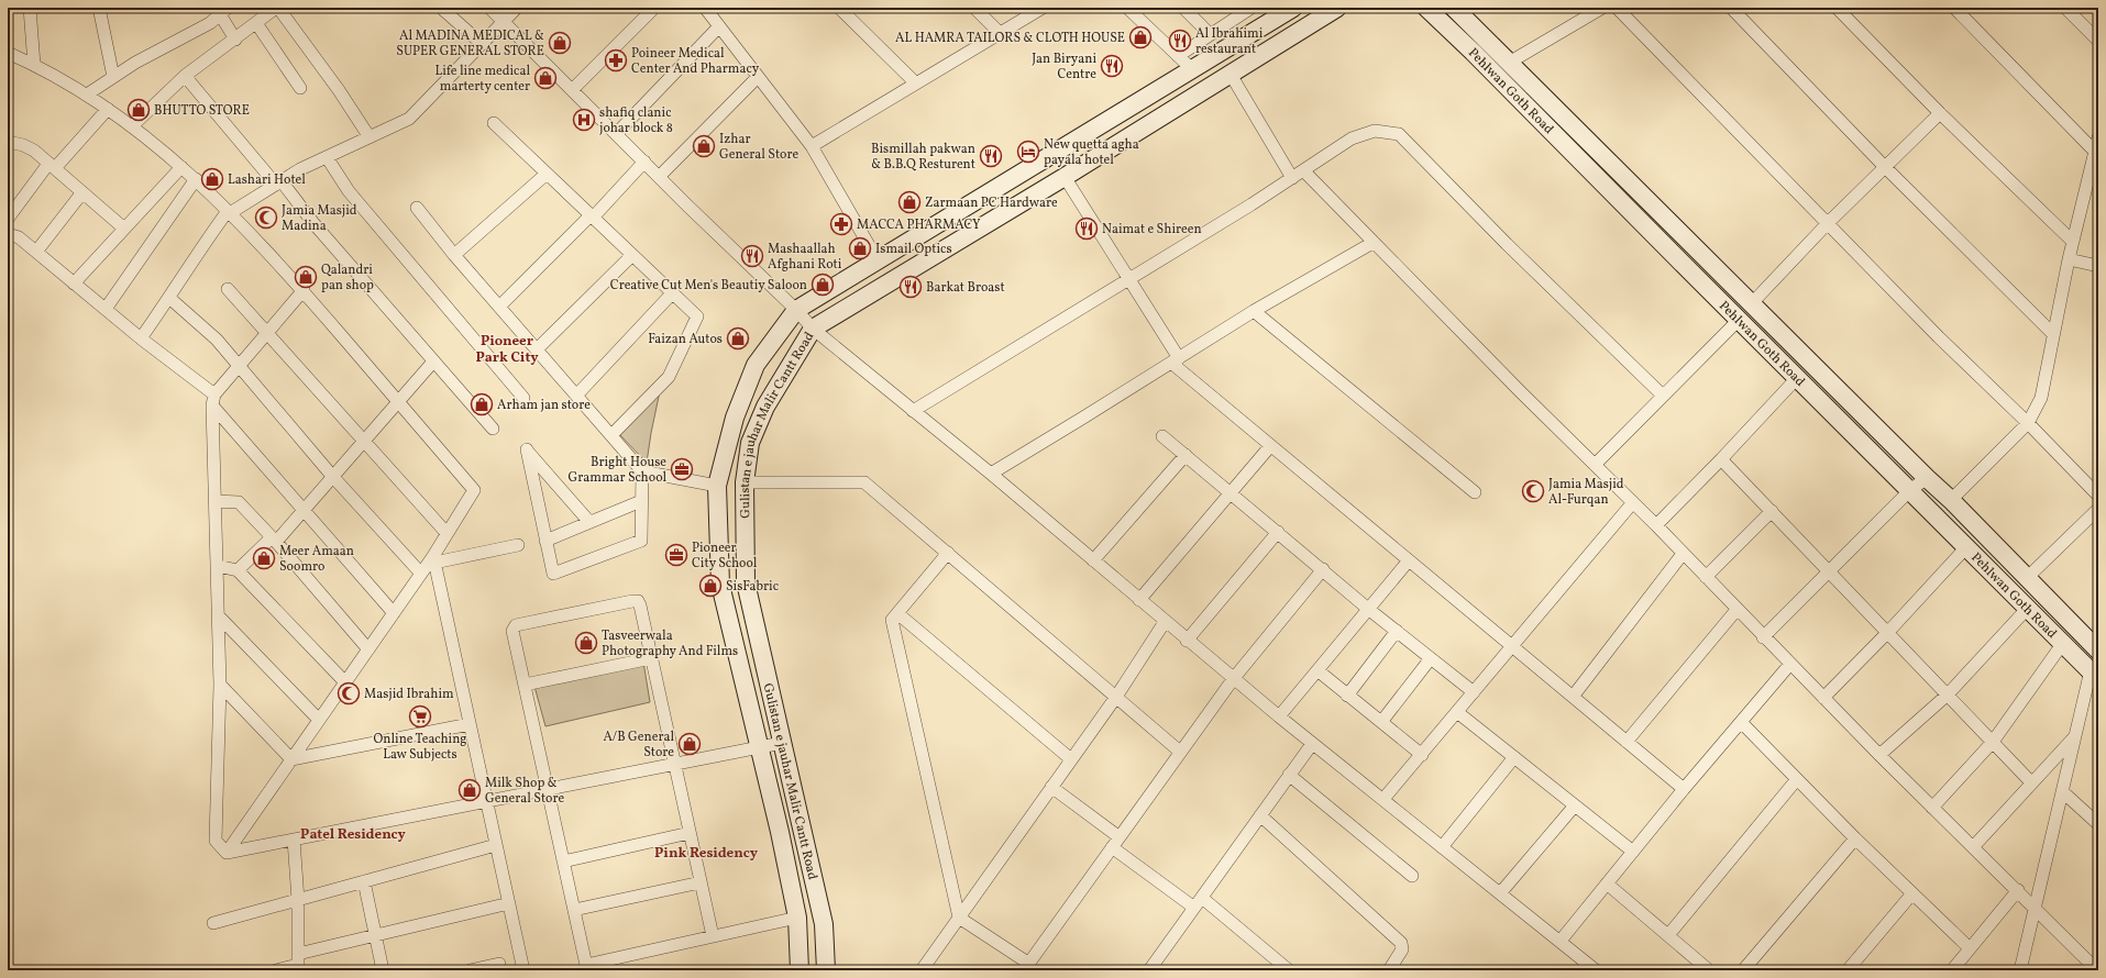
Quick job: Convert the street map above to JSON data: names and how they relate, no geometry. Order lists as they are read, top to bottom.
{
  "streets": {
    "main road": ["Pehlwan Goth Road", "Gulistan e jauhar Malir Cantt Road"]
  },
  "districts": ["Pioneer Park City", "Patel Residency", "Pink Residency"],
  "places": {
    "shop": [
      "AL HAMRA TAILORS & CLOTH HOUSE",
      "Al MADINA MEDICAL & SUPER GENERAL STORE",
      "Life line medical marterty center",
      "BHUTTO STORE",
      "Izhar General Store",
      "Lashari Hotel",
      "Zarmaan PC Hardware",
      "Ismail Optics",
      "Qalandri pan shop",
      "Creative Cut Men's Beautiy Saloon",
      "Faizan Autos",
      "Arham jan store",
      "Meer Amaan Soomro",
      "SisFabric",
      "Tasveerwala Photography And Films",
      "A/B General Store",
      "Milk Shop & General Store"
    ],
    "restaurant": [
      "Al Ibrahimi restaurant",
      "Jan Biryani Centre",
      "Bismillah pakwan & B.B.Q Resturent",
      "Naimat e Shireen",
      "Mashaallah Afghani Roti",
      "Barkat Broast"
    ],
    "pharmacy": ["Poineer Medical Center And Pharmacy", "MACCA PHARMACY"],
    "hospital": ["shafiq clanic johar block 8"],
    "hotel": ["New quetta agha payala hotel"],
    "mosque": ["Jamia Masjid Madina", "Jamia Masjid Al-Furqan", "Masjid Ibrahim"],
    "office": ["Bright House Grammar School", "Pioneer City School"],
    "supermarket": ["Online Teaching Law Subjects"]
  }
}
